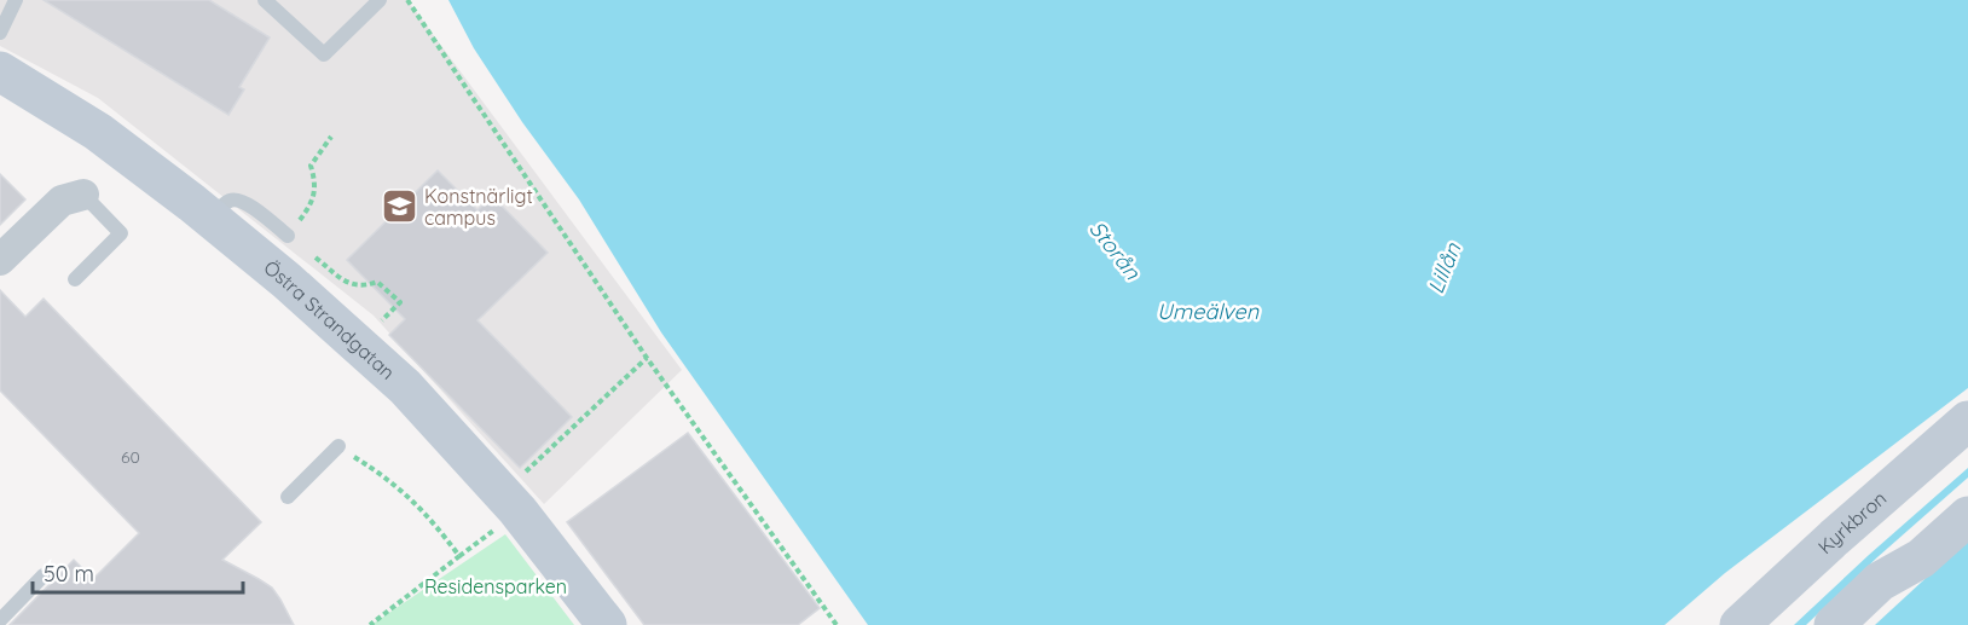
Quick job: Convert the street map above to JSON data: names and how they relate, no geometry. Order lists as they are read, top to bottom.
{
  "streets": {
    "street": ["Östra Strandgatan", "Kyrkbron"]
  },
  "water": ["Storån", "Lillån", "Umeälven"],
  "parks": ["Residensparken"],
  "places": {
    "school or university": ["Konstnärligt campus"]
  },
  "house_numbers": ["60"],
  "scale_bar": "50 m"
}
